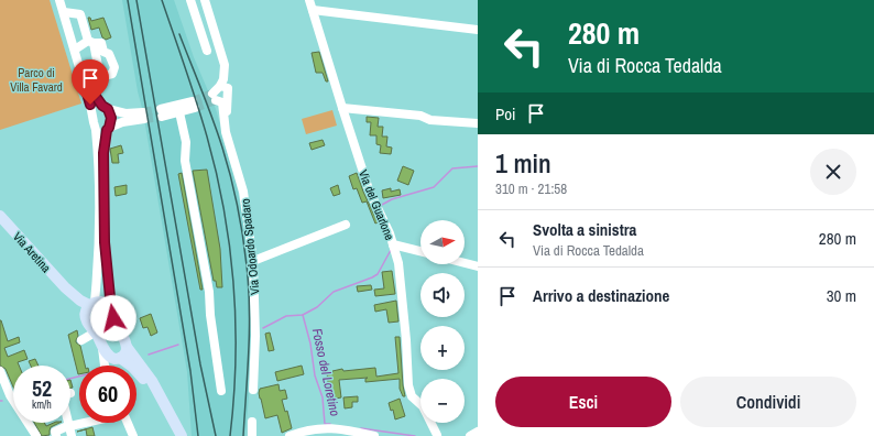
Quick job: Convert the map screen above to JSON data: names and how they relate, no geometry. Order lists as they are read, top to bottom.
{
  "streets": {
    "main road": ["Via Aretina"],
    "street": ["Via del Guarlone", "Via Odoardo Spadaro"]
  },
  "water": ["Fosso del Loretino"],
  "parks": ["Parco di Villa Favard"],
  "north": "right",
  "page": {
    "turn": ["280 m", "Via di Rocca Tedalda"],
    "then": "Poi",
    "heading": ["1 min", "310 m · 21:58"],
    "list": [
      {
        "name": "Svolta a sinistra",
        "note": "Via di Rocca Tedalda",
        "value": "280 m"
      },
      {
        "name": "Arrivo a destinazione",
        "value": "30 m"
      }
    ],
    "map_buttons": ["+", "−"],
    "speed": "52 km/h",
    "limit": "60",
    "buttons": ["Esci", "Condividi"]
  }
}
